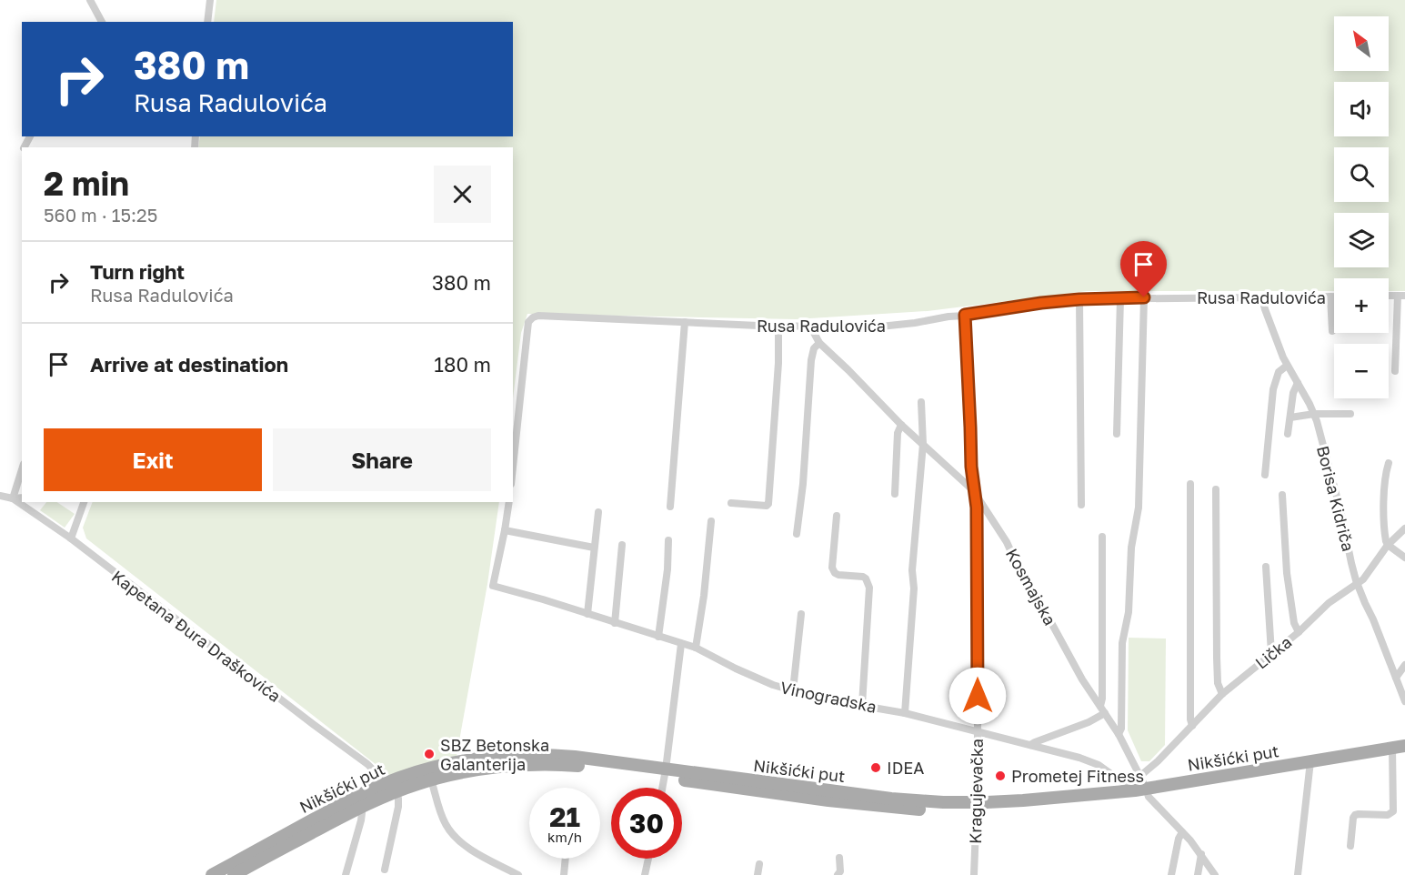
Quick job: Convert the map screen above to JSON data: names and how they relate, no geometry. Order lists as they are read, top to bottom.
{
  "streets": {
    "main road": ["Nikšićki put"],
    "street": [
      "Rusa Radulovića",
      "Borisa Kidriča",
      "Kosmajska",
      "Kapetana Đura Draškovića",
      "Lička",
      "Vinogradska",
      "Kragujevačka"
    ]
  },
  "crossings": [
    ["Rusa Radulovića", "Borisa Kidriča"],
    ["Rusa Radulovića", "Kosmajska"],
    ["Rusa Radulovića", "Kragujevačka"],
    ["Borisa Kidriča", "Lička"],
    ["Kosmajska", "Lička"],
    ["Kosmajska", "Vinogradska"],
    ["Kosmajska", "Nikšićki put"],
    ["Kosmajska", "Kragujevačka"],
    ["Kapetana Đura Draškovića", "Nikšićki put"],
    ["Lička", "Vinogradska"],
    ["Lička", "Nikšićki put"],
    ["Vinogradska", "Nikšićki put"],
    ["Vinogradska", "Kragujevačka"],
    ["Nikšićki put", "Kragujevačka"]
  ],
  "places": ["SBZ Betonska Galanterija", "IDEA", "Prometej Fitness"],
  "north": "top left",
  "page": {
    "map_buttons": ["+", "−"],
    "turn": ["380 m", "Rusa Radulovića"],
    "heading": ["2 min", "560 m · 15:25"],
    "list": [
      {
        "name": "Turn right",
        "note": "Rusa Radulovića",
        "value": "380 m"
      },
      {
        "name": "Arrive at destination",
        "value": "180 m"
      }
    ],
    "buttons": ["Exit", "Share"],
    "speed": "21 km/h",
    "limit": "30"
  }
}
